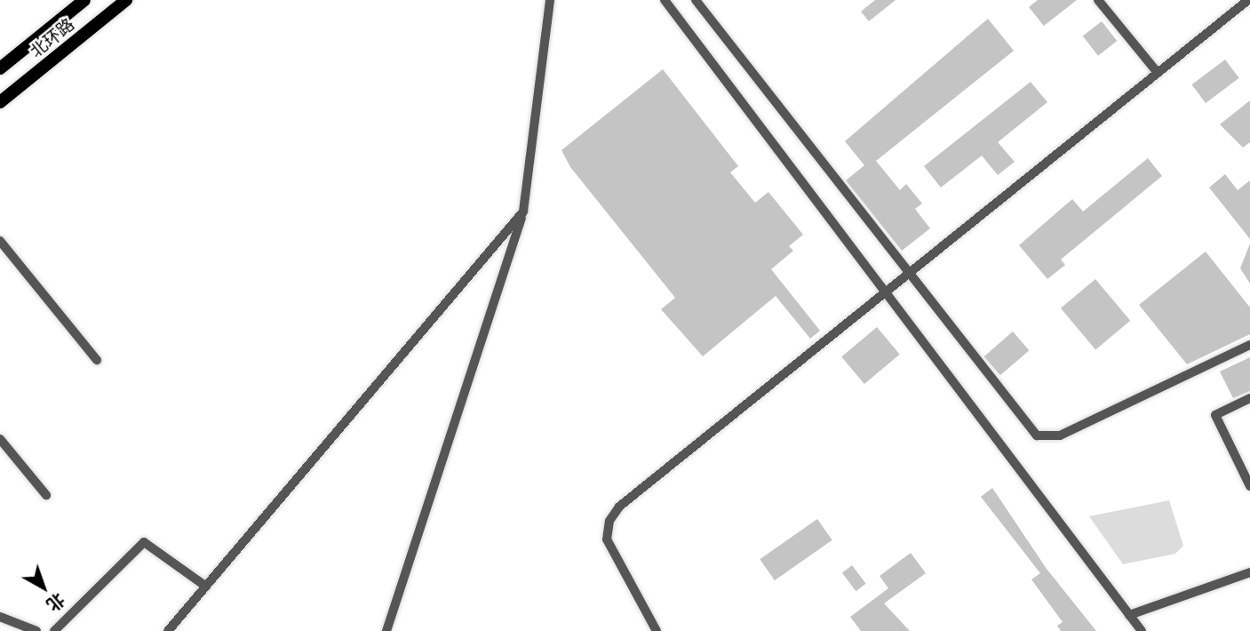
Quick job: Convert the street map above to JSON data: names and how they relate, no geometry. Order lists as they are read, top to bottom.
{
  "streets": {
    "main road": ["北环路"]
  },
  "north": "bottom right"
}
